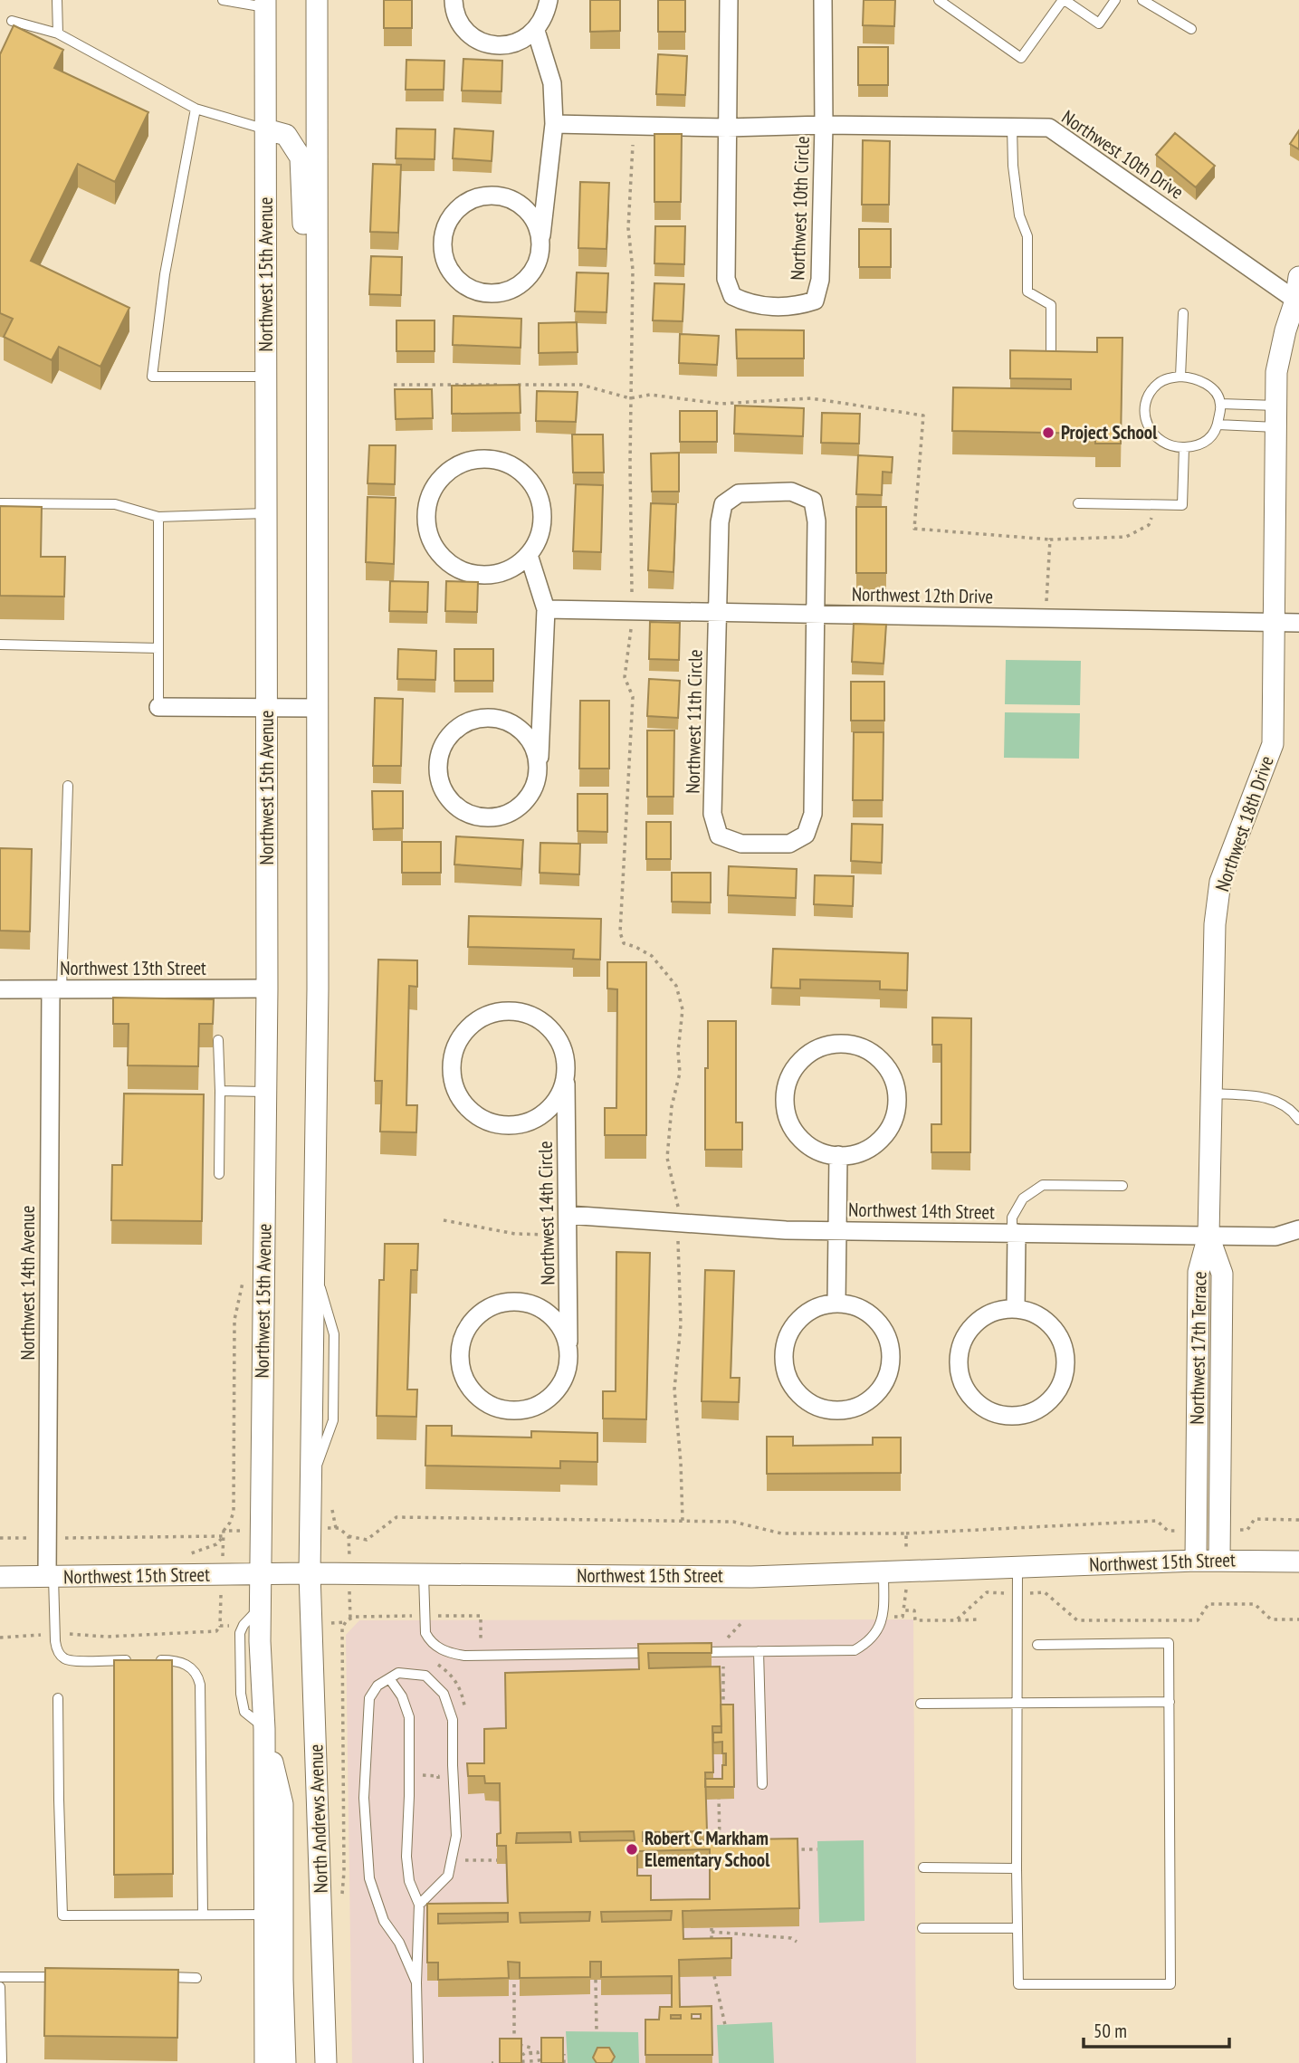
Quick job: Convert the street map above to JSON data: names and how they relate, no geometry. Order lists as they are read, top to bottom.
{
  "streets": {
    "street": [
      "Northwest 10th Drive",
      "Northwest 10th Circle",
      "Northwest 15th Avenue",
      "Northwest 12th Drive",
      "Northwest 11th Circle",
      "Northwest 18th Drive",
      "Northwest 13th Street",
      "Northwest 14th Street",
      "Northwest 14th Circle",
      "Northwest 14th Avenue",
      "Northwest 17th Terrace",
      "Northwest 15th Street",
      "North Andrews Avenue"
    ]
  },
  "crossings": [
    ["Northwest 10th Drive", "Northwest 10th Circle"],
    ["Northwest 10th Drive", "Northwest 18th Drive"],
    ["Northwest 15th Avenue", "Northwest 13th Street"],
    ["Northwest 15th Avenue", "Northwest 15th Street"],
    ["Northwest 12th Drive", "Northwest 11th Circle"],
    ["Northwest 12th Drive", "Northwest 18th Drive"],
    ["Northwest 18th Drive", "Northwest 14th Street"],
    ["Northwest 18th Drive", "Northwest 17th Terrace"],
    ["Northwest 13th Street", "Northwest 14th Avenue"],
    ["Northwest 14th Street", "Northwest 14th Circle"],
    ["Northwest 14th Street", "Northwest 17th Terrace"],
    ["Northwest 14th Avenue", "Northwest 15th Street"],
    ["Northwest 17th Terrace", "Northwest 15th Street"],
    ["Northwest 15th Street", "North Andrews Avenue"]
  ],
  "places": ["Project School", "Robert C Markham Elementary School"],
  "scale_bar": "50 m"
}
